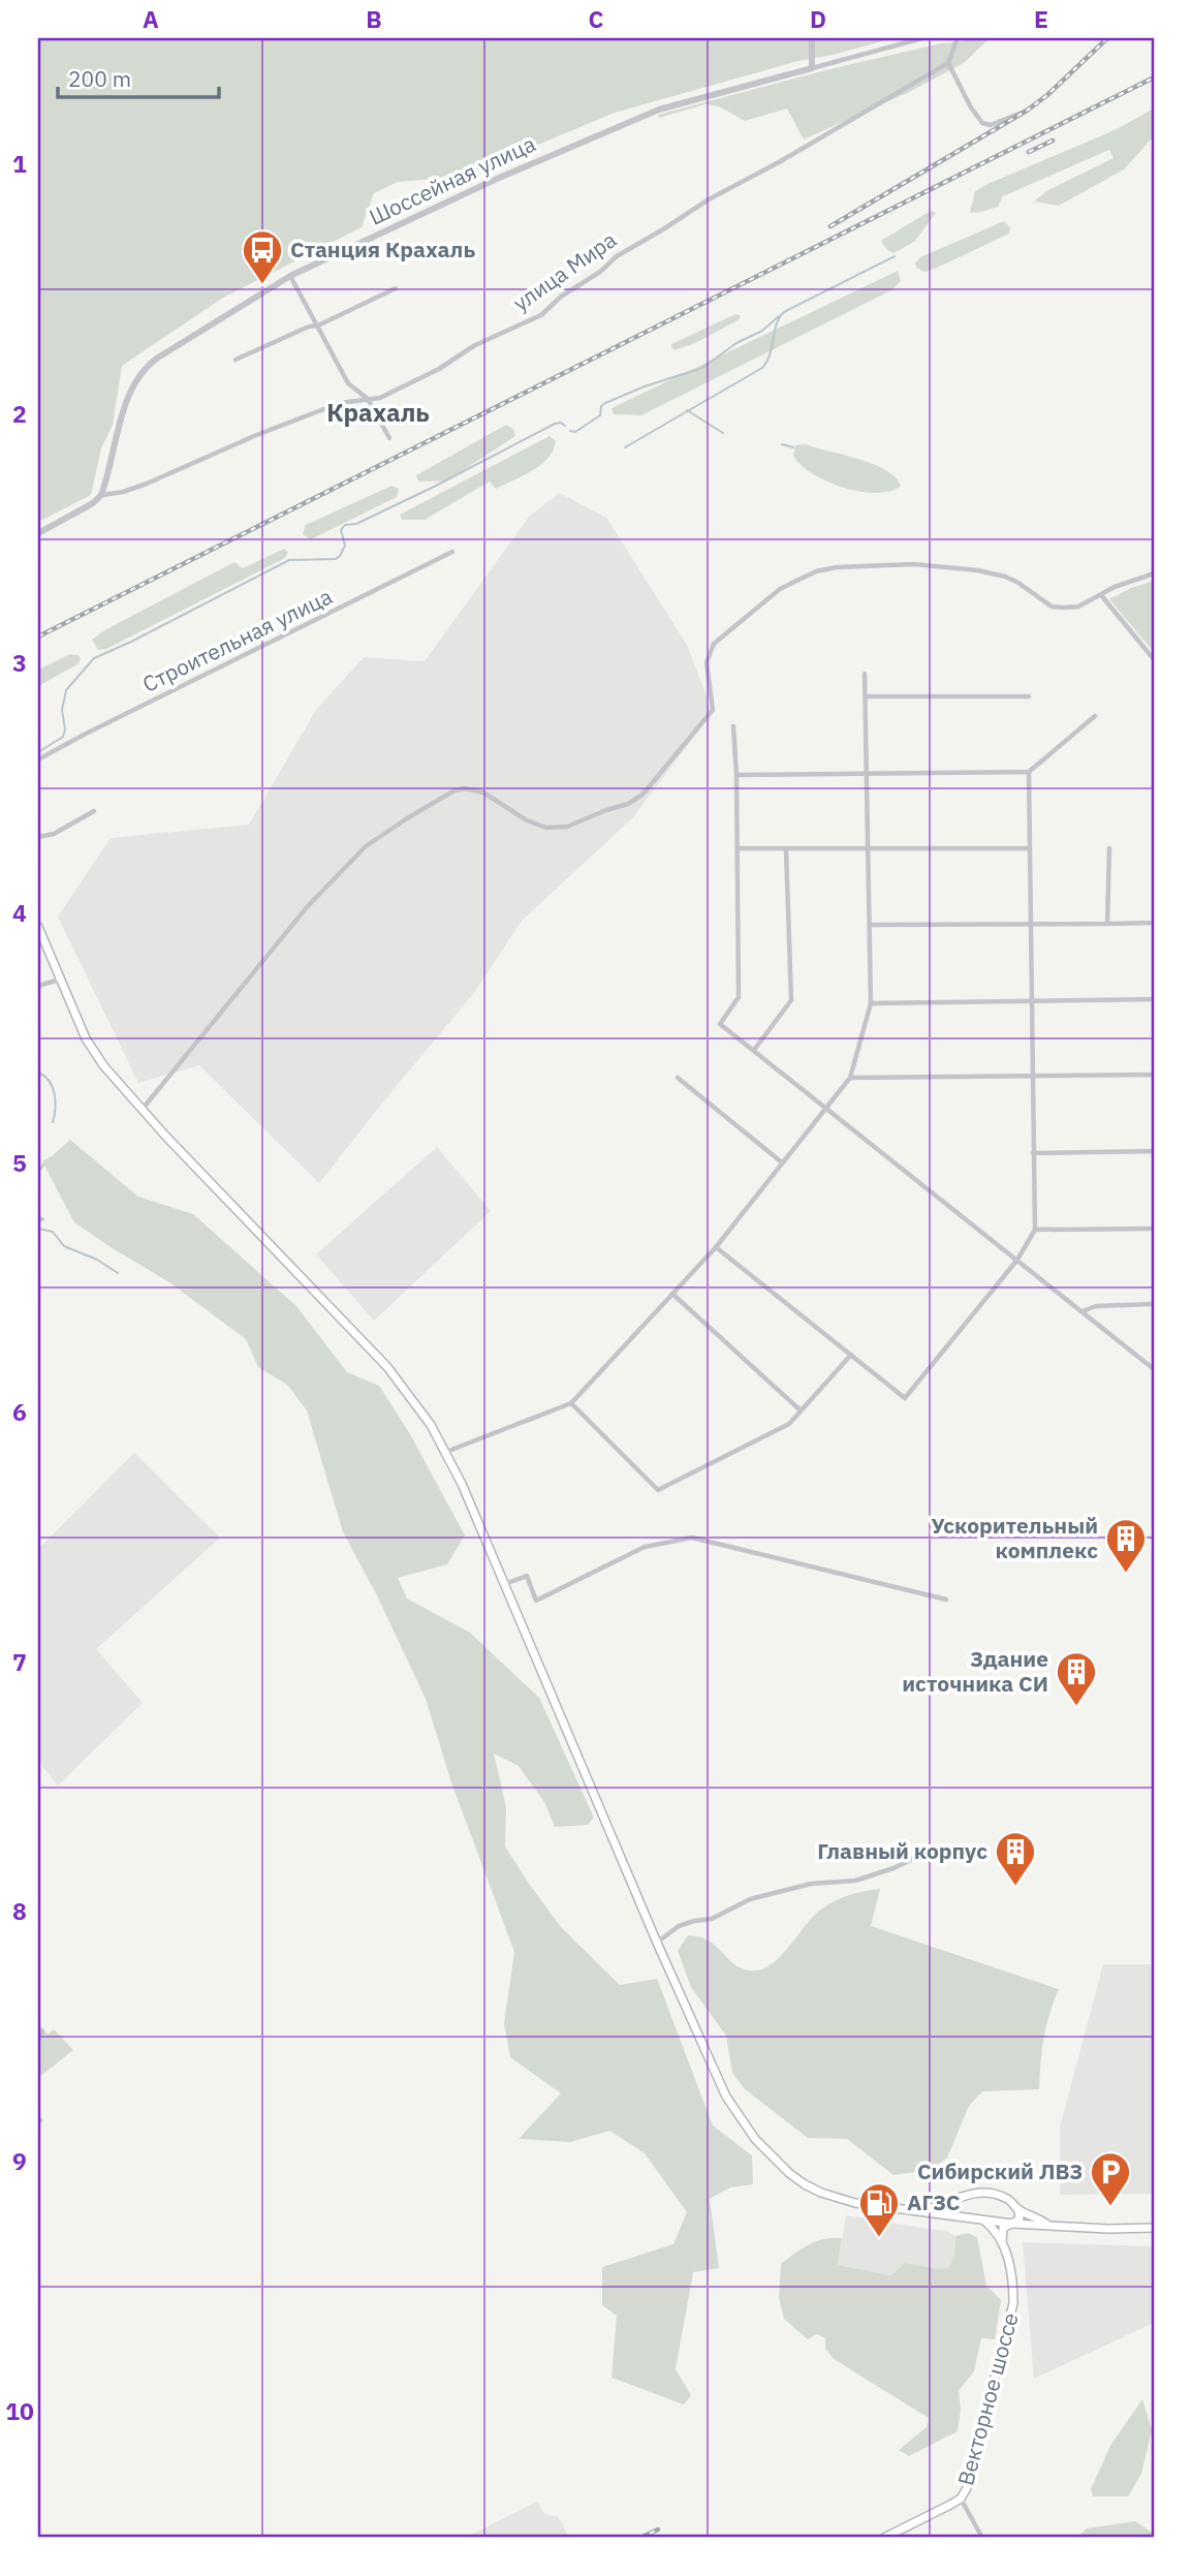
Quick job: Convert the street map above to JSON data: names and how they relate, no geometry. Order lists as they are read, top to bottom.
{
  "streets": {
    "main road": ["Векторное шоссе"],
    "street": ["Шоссейная улица", "улица Мира", "Строительная улица"]
  },
  "crossings": [
    ["Шоссейная улица", "улица Мира"]
  ],
  "districts": ["Крахаль"],
  "places": {
    "bus stop": ["Станция Крахаль"],
    "building": ["Ускорительный комплекс", "Здание источника СИ", "Главный корпус"],
    "parking": ["Сибирский ЛВЗ"],
    "fuel station": ["АГЗС"]
  },
  "scale_bar": "200 m",
  "grid": {
    "columns": [
      "A",
      "B",
      "C",
      "D",
      "E"
    ],
    "rows": [
      "1",
      "2",
      "3",
      "4",
      "5",
      "6",
      "7",
      "8",
      "9",
      "10"
    ]
  }
}
